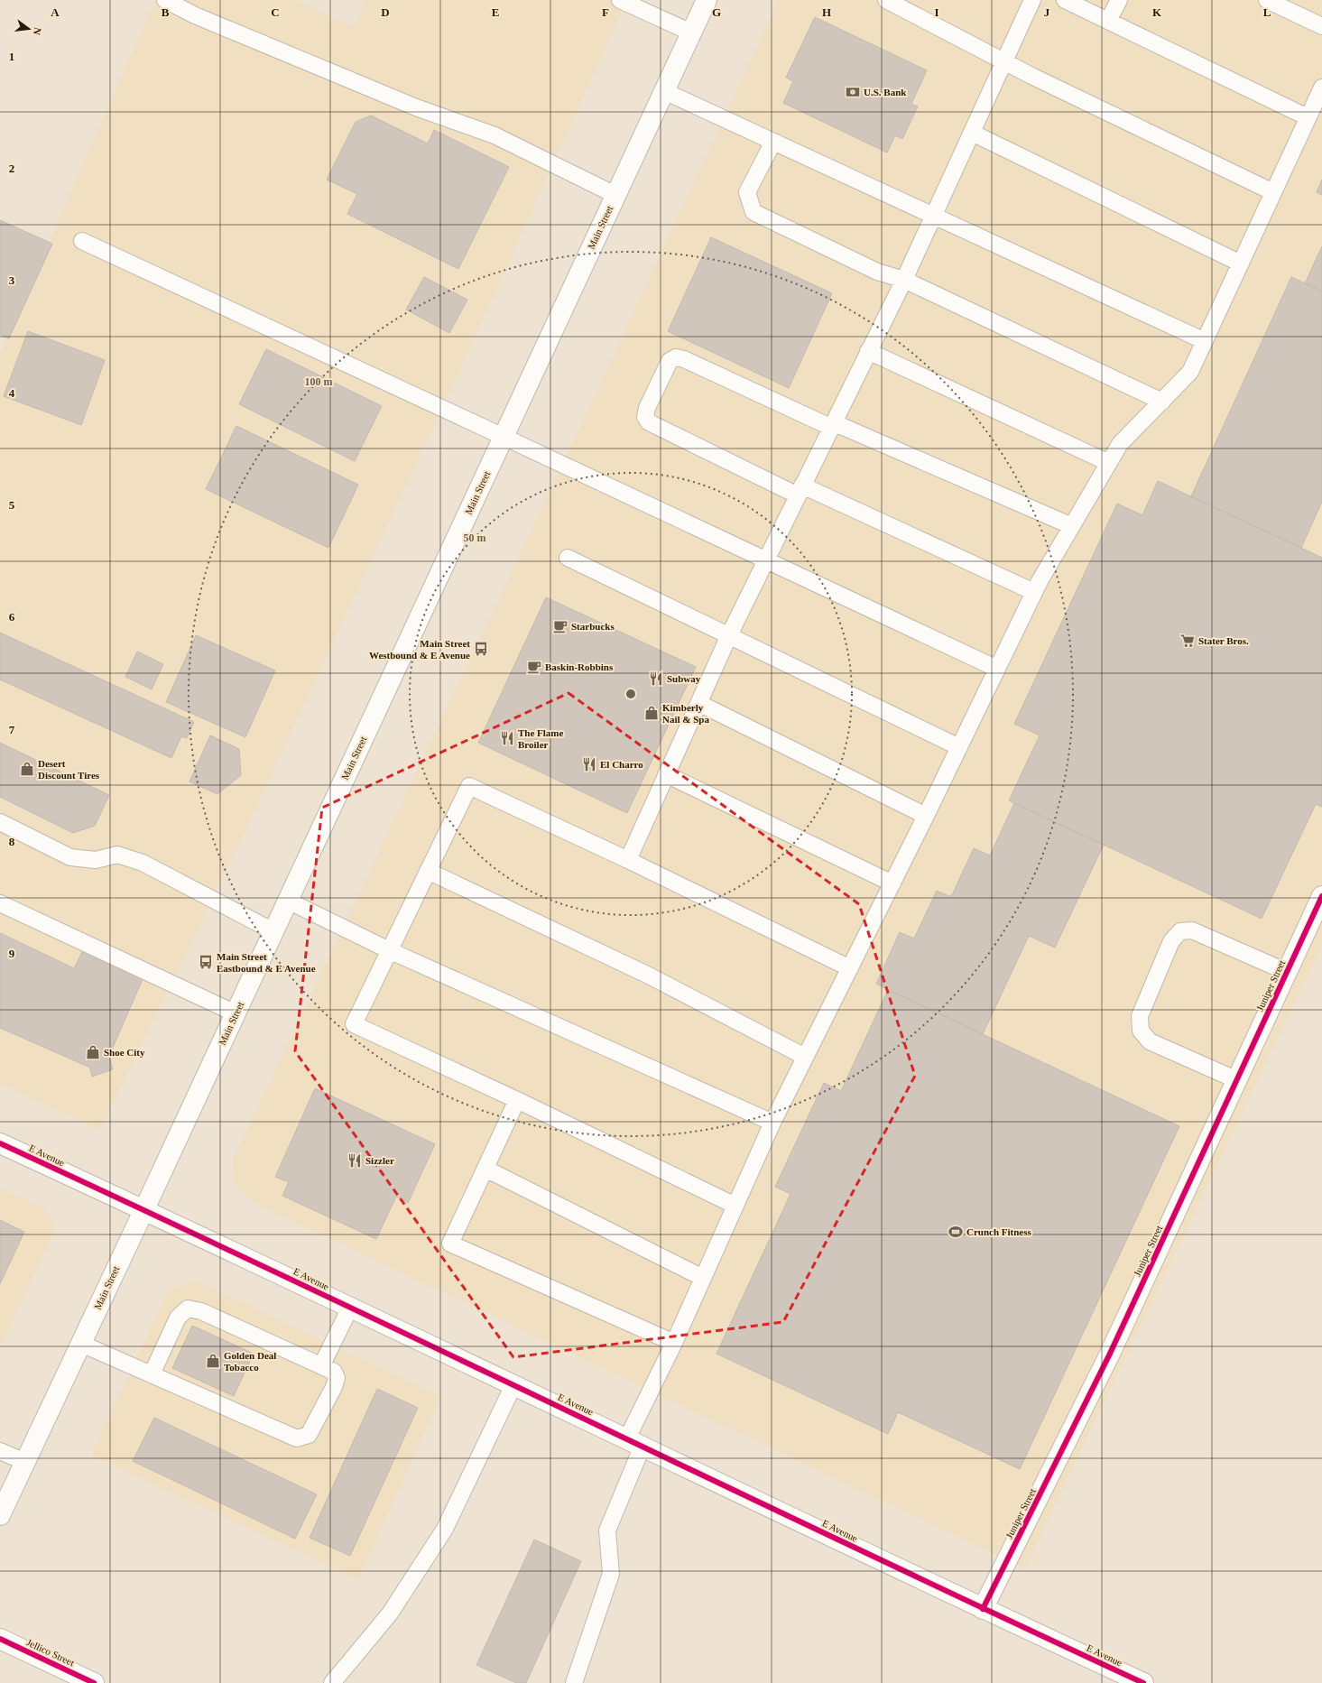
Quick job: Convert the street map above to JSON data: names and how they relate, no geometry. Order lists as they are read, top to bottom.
{
  "streets": {
    "street": [
      "Main Street",
      "Juniper Street",
      "E Avenue",
      "Jellico Street"
    ]
  },
  "crossings": [
    ["Main Street", "E Avenue"],
    ["Juniper Street", "E Avenue"]
  ],
  "places": {
    "bank": ["U.S. Bank"],
    "cafe": ["Starbucks", "Baskin-Robbins"],
    "supermarket": ["Stater Bros."],
    "bus stop": ["Main Street Westbound & E Avenue", "Main Street Eastbound & E Avenue"],
    "restaurant": [
      "Subway",
      "The Flame Broiler",
      "El Charro",
      "Sizzler"
    ],
    "shop": [
      "Kimberly Nail & Spa",
      "Desert Discount Tires",
      "Shoe City",
      "Golden Deal Tobacco"
    ],
    "sports": ["Crunch Fitness"]
  },
  "north": "right",
  "grid": {
    "columns": [
      "A",
      "B",
      "C",
      "D",
      "E",
      "F",
      "G",
      "H",
      "I",
      "J",
      "K",
      "L"
    ],
    "rows": [
      "1",
      "2",
      "3",
      "4",
      "5",
      "6",
      "7",
      "8",
      "9"
    ]
  },
  "rings": ["100 m", "50 m"]
}
